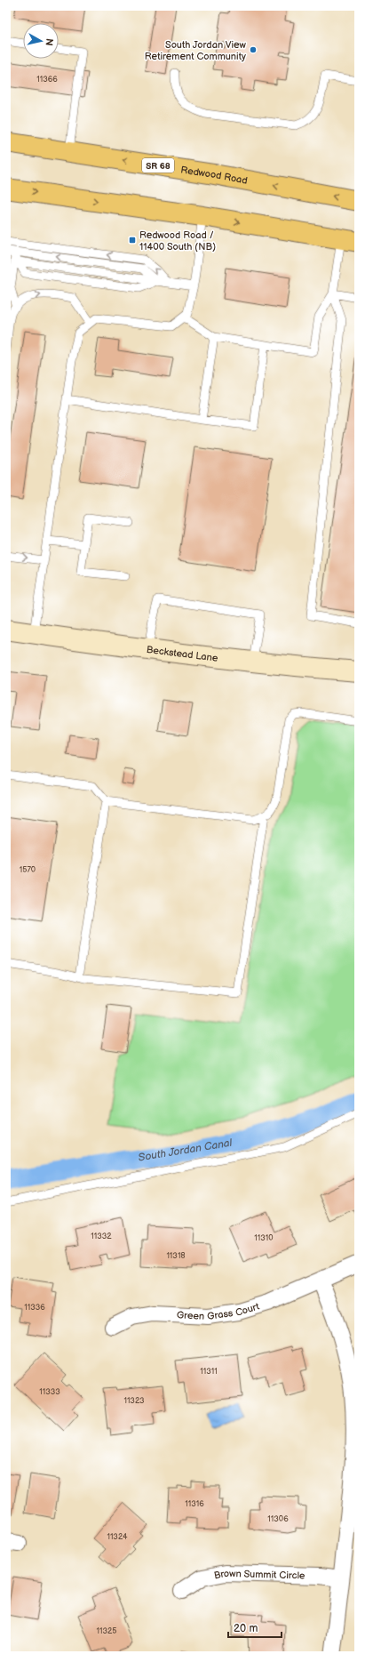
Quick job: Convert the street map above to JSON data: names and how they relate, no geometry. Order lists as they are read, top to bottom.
{
  "streets": {
    "main road": ["SR 68", "Redwood Road"],
    "street": ["Beckstead Lane", "Green Grass Court", "Brown Summit Circle"]
  },
  "water": ["South Jordan Canal"],
  "places": {
    "other": ["South Jordan View Retirement Community"],
    "transit": ["Redwood Road / 11400 South (NB)"]
  },
  "house_numbers": [
    "11366",
    "1570",
    "11332",
    "11310",
    "11318",
    "11336",
    "11311",
    "11333",
    "11323",
    "11316",
    "11306",
    "11324",
    "11325"
  ],
  "scale_bar": "20 m",
  "north": "right"
}
